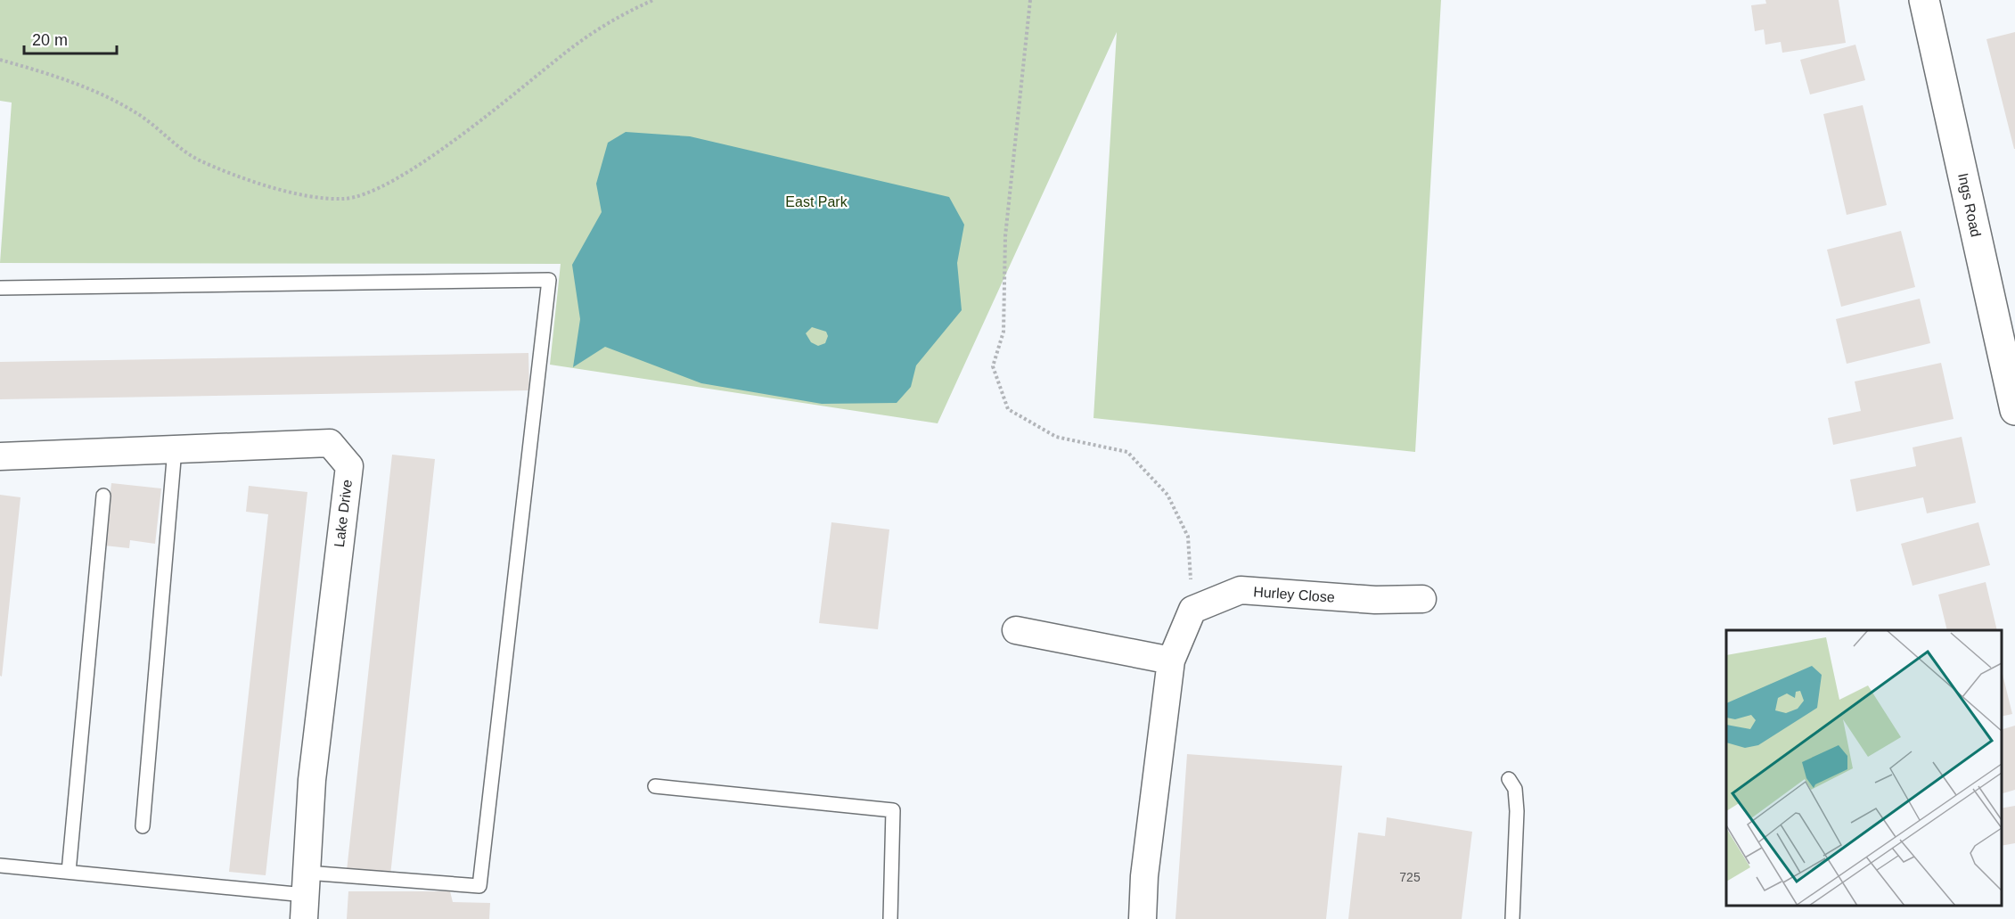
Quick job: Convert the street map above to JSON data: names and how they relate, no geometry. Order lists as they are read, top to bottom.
{
  "streets": {
    "street": ["Ings Road", "Lake Drive", "Hurley Close"]
  },
  "parks": ["East Park"],
  "house_numbers": ["725"],
  "scale_bar": "20 m"
}
